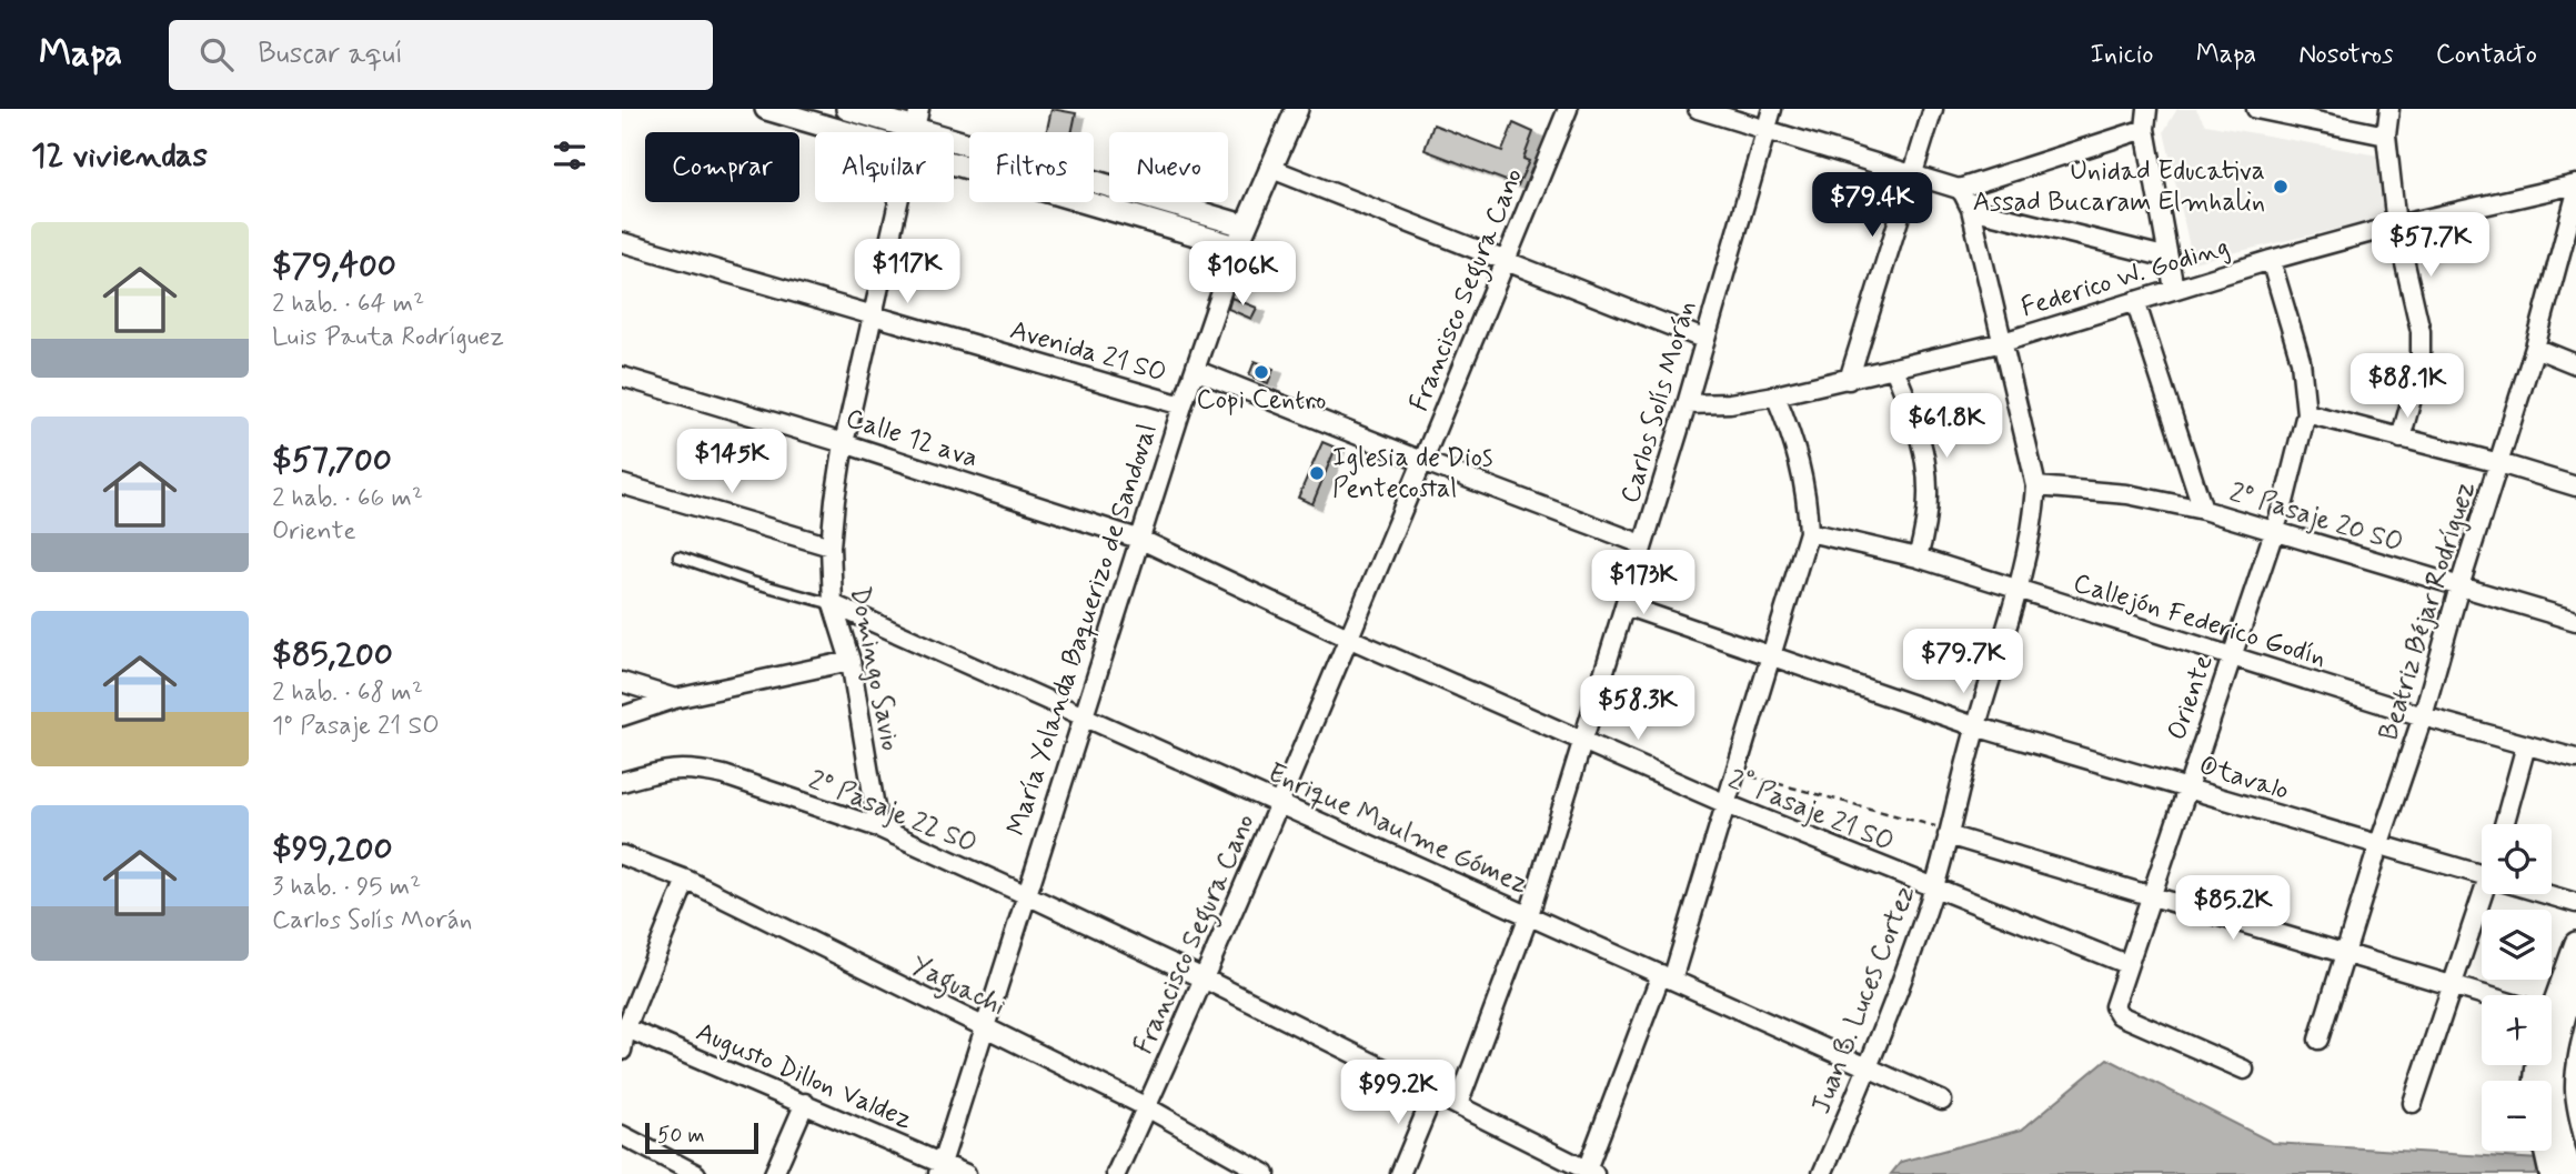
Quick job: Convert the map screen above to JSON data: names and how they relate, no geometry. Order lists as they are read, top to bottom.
{
  "streets": {
    "street": [
      "Federico W. Goding",
      "Francisco Segura Cano",
      "Avenida 21 SO",
      "Carlos Solís Morán",
      "Calle 12 ava",
      "2º Pasaje 20 SO",
      "Beatriz Béjar Rodríguez",
      "Callejón Federico Godín",
      "María Yolanda Baquerizo de Sandoval",
      "Domingo Savio",
      "Oriente",
      "Otavalo",
      "2° Pasaje 21 SO",
      "2º Pasaje 22 SO",
      "Enrique Maulme Gómez",
      "Yaguachi",
      "Juan B. Luces Cortez",
      "Augusto Dillon Valdez"
    ]
  },
  "crossings": [
    ["Federico W. Goding", "Carlos Solís Morán"],
    ["Federico W. Goding", "Oriente"],
    ["Federico W. Goding", "Juan B. Luces Cortez"],
    ["Francisco Segura Cano", "2° Pasaje 21 SO"],
    ["Francisco Segura Cano", "2º Pasaje 22 SO"],
    ["Francisco Segura Cano", "Enrique Maulme Gómez"],
    ["Francisco Segura Cano", "Yaguachi"],
    ["Avenida 21 SO", "María Yolanda Baquerizo de Sandoval"],
    ["Avenida 21 SO", "Domingo Savio"],
    ["Carlos Solís Morán", "Otavalo"],
    ["Carlos Solís Morán", "2° Pasaje 21 SO"],
    ["Carlos Solís Morán", "2º Pasaje 22 SO"],
    ["Carlos Solís Morán", "Enrique Maulme Gómez"],
    ["Calle 12 ava", "María Yolanda Baquerizo de Sandoval"],
    ["Calle 12 ava", "Domingo Savio"],
    ["Calle 12 ava", "2° Pasaje 21 SO"],
    ["2º Pasaje 20 SO", "Beatriz Béjar Rodríguez"],
    ["2º Pasaje 20 SO", "Oriente"],
    ["2º Pasaje 20 SO", "Juan B. Luces Cortez"],
    ["Beatriz Béjar Rodríguez", "Callejón Federico Godín"],
    ["Beatriz Béjar Rodríguez", "Otavalo"],
    ["Callejón Federico Godín", "Oriente"],
    ["Callejón Federico Godín", "Juan B. Luces Cortez"],
    ["María Yolanda Baquerizo de Sandoval", "2° Pasaje 21 SO"],
    ["María Yolanda Baquerizo de Sandoval", "2º Pasaje 22 SO"],
    ["María Yolanda Baquerizo de Sandoval", "Enrique Maulme Gómez"],
    ["María Yolanda Baquerizo de Sandoval", "Yaguachi"],
    ["María Yolanda Baquerizo de Sandoval", "Augusto Dillon Valdez"],
    ["Domingo Savio", "2º Pasaje 22 SO"],
    ["Domingo Savio", "Enrique Maulme Gómez"],
    ["Oriente", "Otavalo"],
    ["Oriente", "2° Pasaje 21 SO"],
    ["Otavalo", "Juan B. Luces Cortez"],
    ["2° Pasaje 21 SO", "Juan B. Luces Cortez"],
    ["Enrique Maulme Gómez", "Juan B. Luces Cortez"]
  ],
  "places": ["Unidad Educativa Assad Bucaram Elmhalin", "Copi Centro", "Iglesia de Dios Pentecostal"],
  "scale_bar": "50 m",
  "page": {
    "header": "Mapa",
    "search": "Buscar aquí",
    "nav": [
      "Inicio",
      "Mapa",
      "Nosotros",
      "Contacto"
    ],
    "heading": "12 viviendas",
    "chip": [
      "Comprar",
      "Alquilar",
      "Filtros",
      "Nuevo"
    ],
    "price": [
      "$79.4K",
      "$57.7K",
      "$117K",
      "$106K",
      "$88.1K",
      "$61.8K",
      "$145K",
      "$173K",
      "$79.7K",
      "$58.3K",
      "$85.2K",
      "$99.2K"
    ],
    "list": [
      {
        "name": "$79,400",
        "note": "2 hab. · 64 m² · Luis Pauta Rodríguez"
      },
      {
        "name": "$57,700",
        "note": "2 hab. · 66 m² · Oriente"
      },
      {
        "name": "$85,200",
        "note": "2 hab. · 68 m² · 1º Pasaje 21 SO"
      },
      {
        "name": "$99,200",
        "note": "3 hab. · 95 m² · Carlos Solís Morán"
      }
    ],
    "map_buttons": ["+", "−"],
    "scale": "50 m"
  }
}
